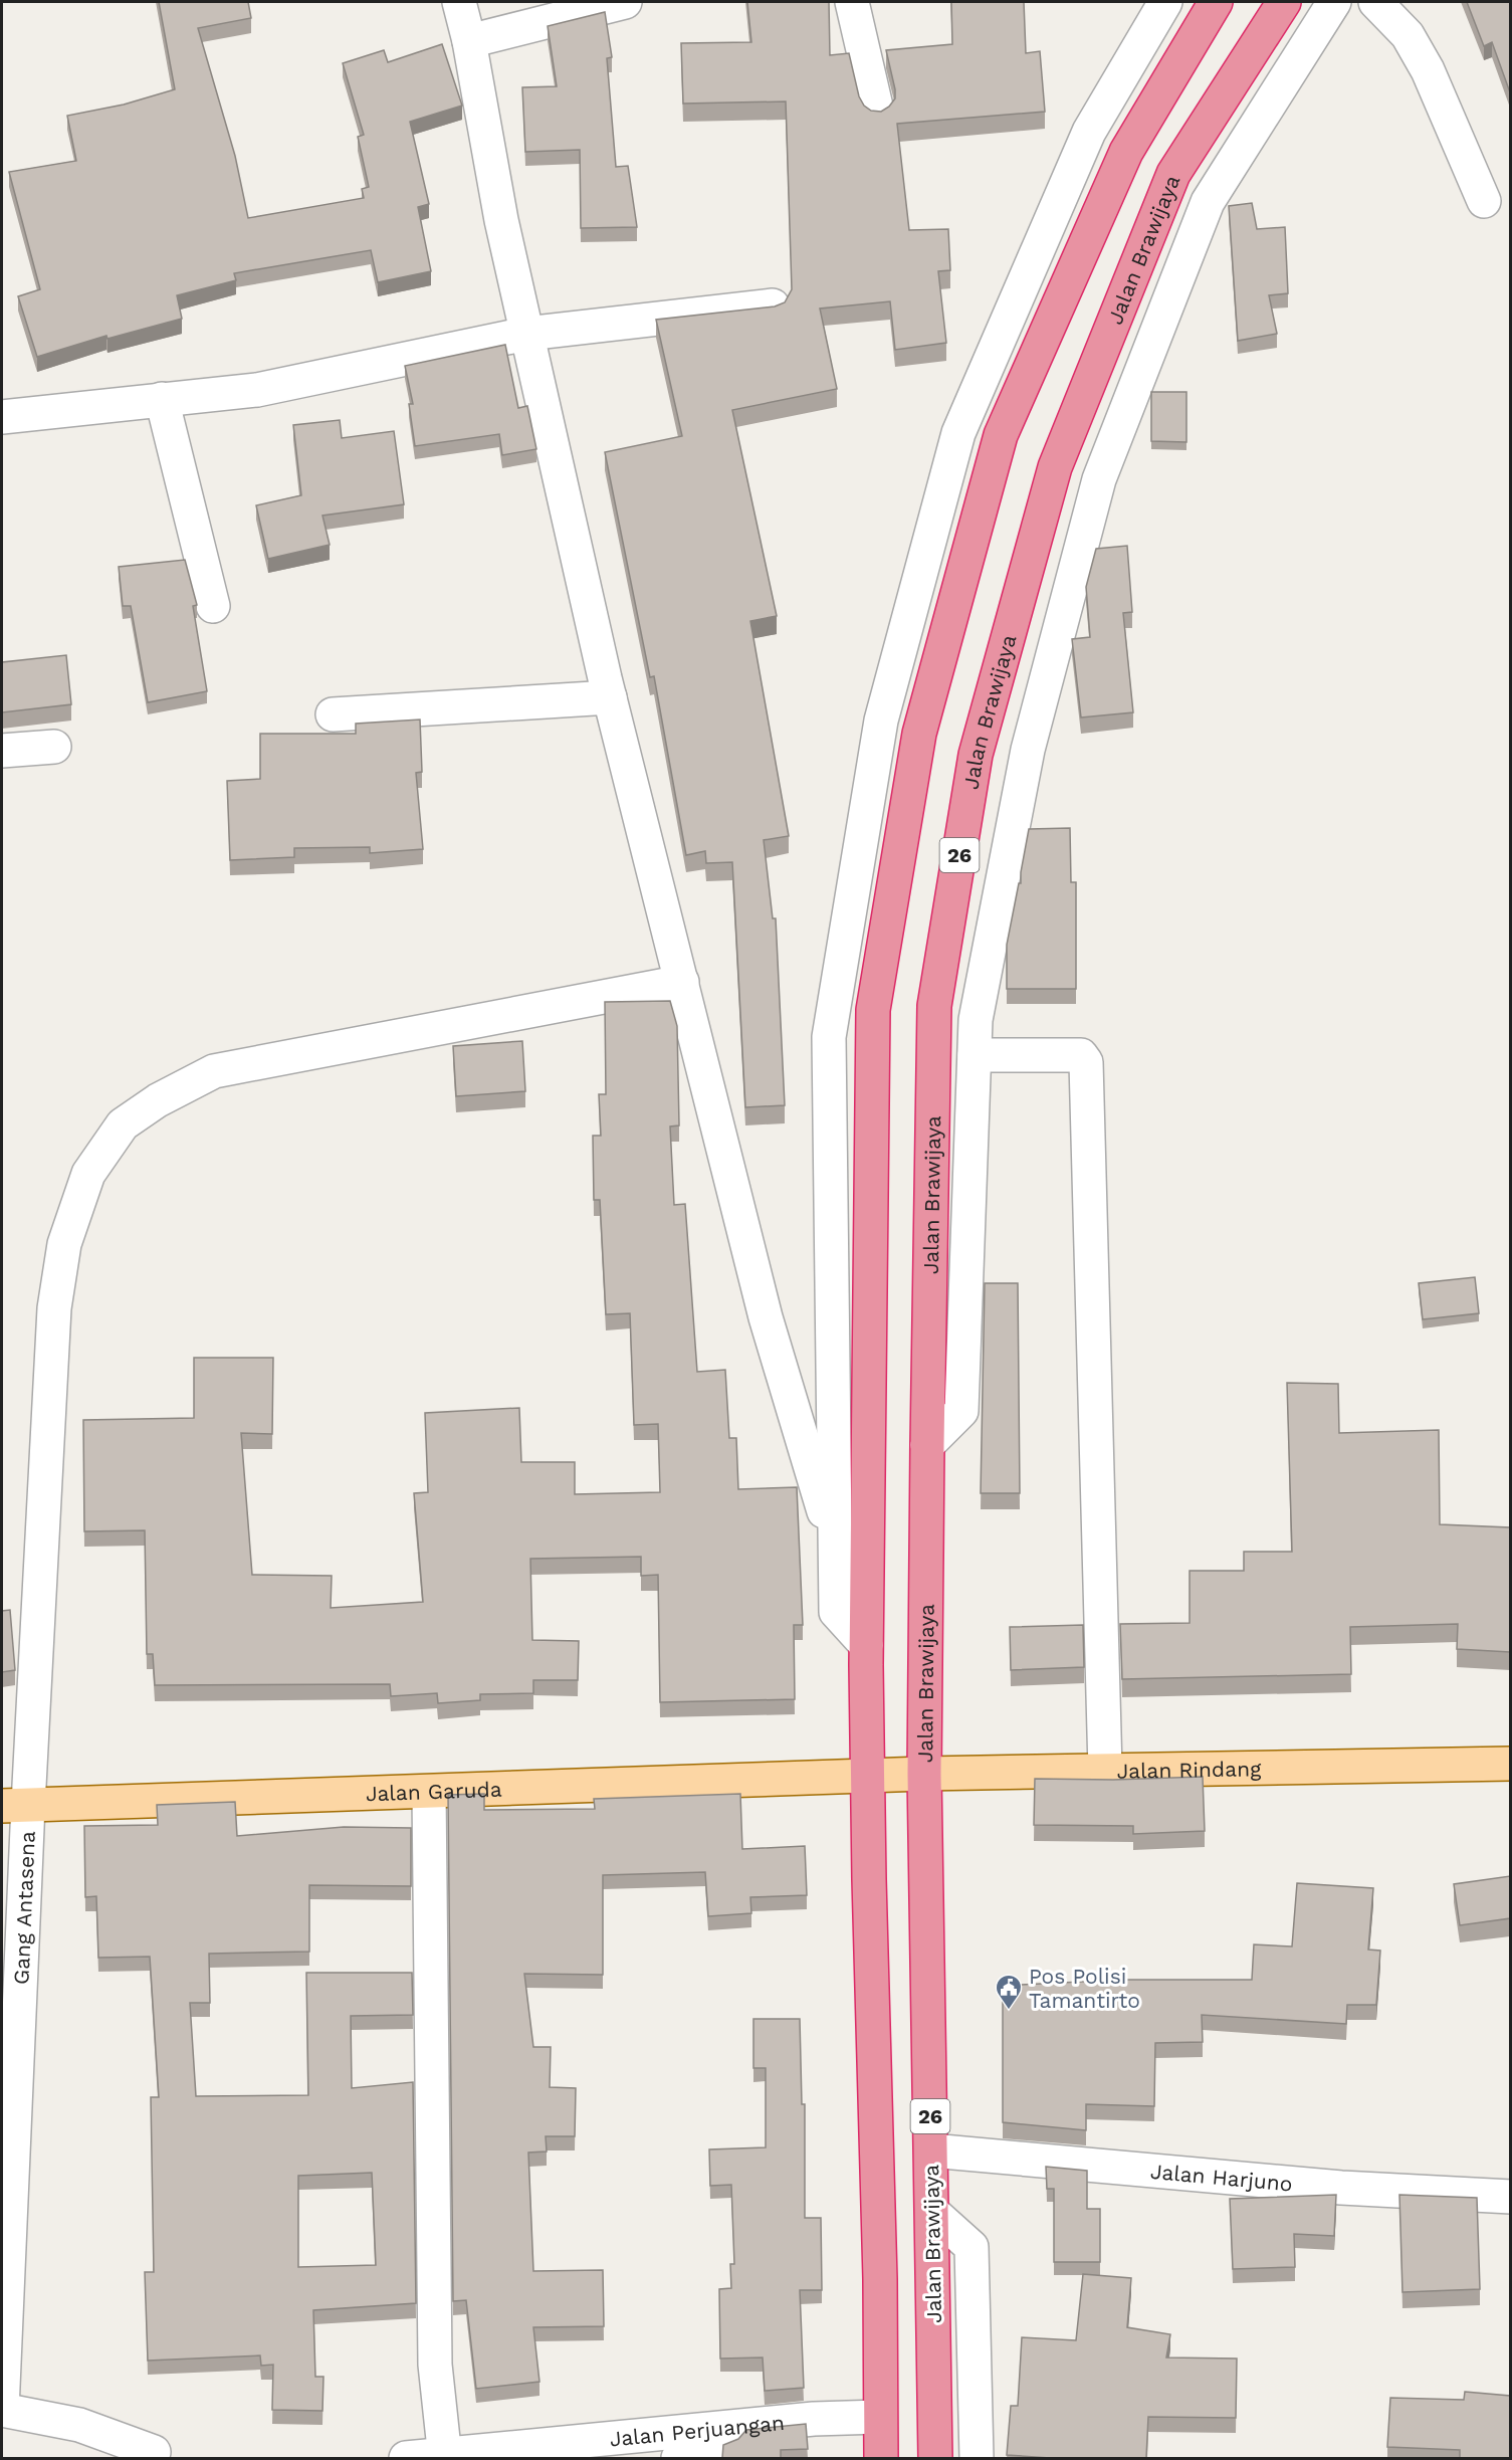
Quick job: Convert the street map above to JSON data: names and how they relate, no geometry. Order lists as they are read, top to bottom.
{
  "streets": {
    "highway": ["Jalan Brawijaya", "26"],
    "main road": ["Jalan Rindang", "Jalan Garuda"],
    "street": ["Gang Antasena", "Jalan Harjuno", "Jalan Perjuangan"]
  },
  "crossings": [
    ["Jalan Brawijaya", "Jalan Rindang"],
    ["Jalan Brawijaya", "Jalan Harjuno"],
    ["Jalan Rindang", "Jalan Garuda"],
    ["Jalan Garuda", "Gang Antasena"]
  ],
  "places": {
    "public building": ["Pos Polisi Tamantirto"]
  }
}
